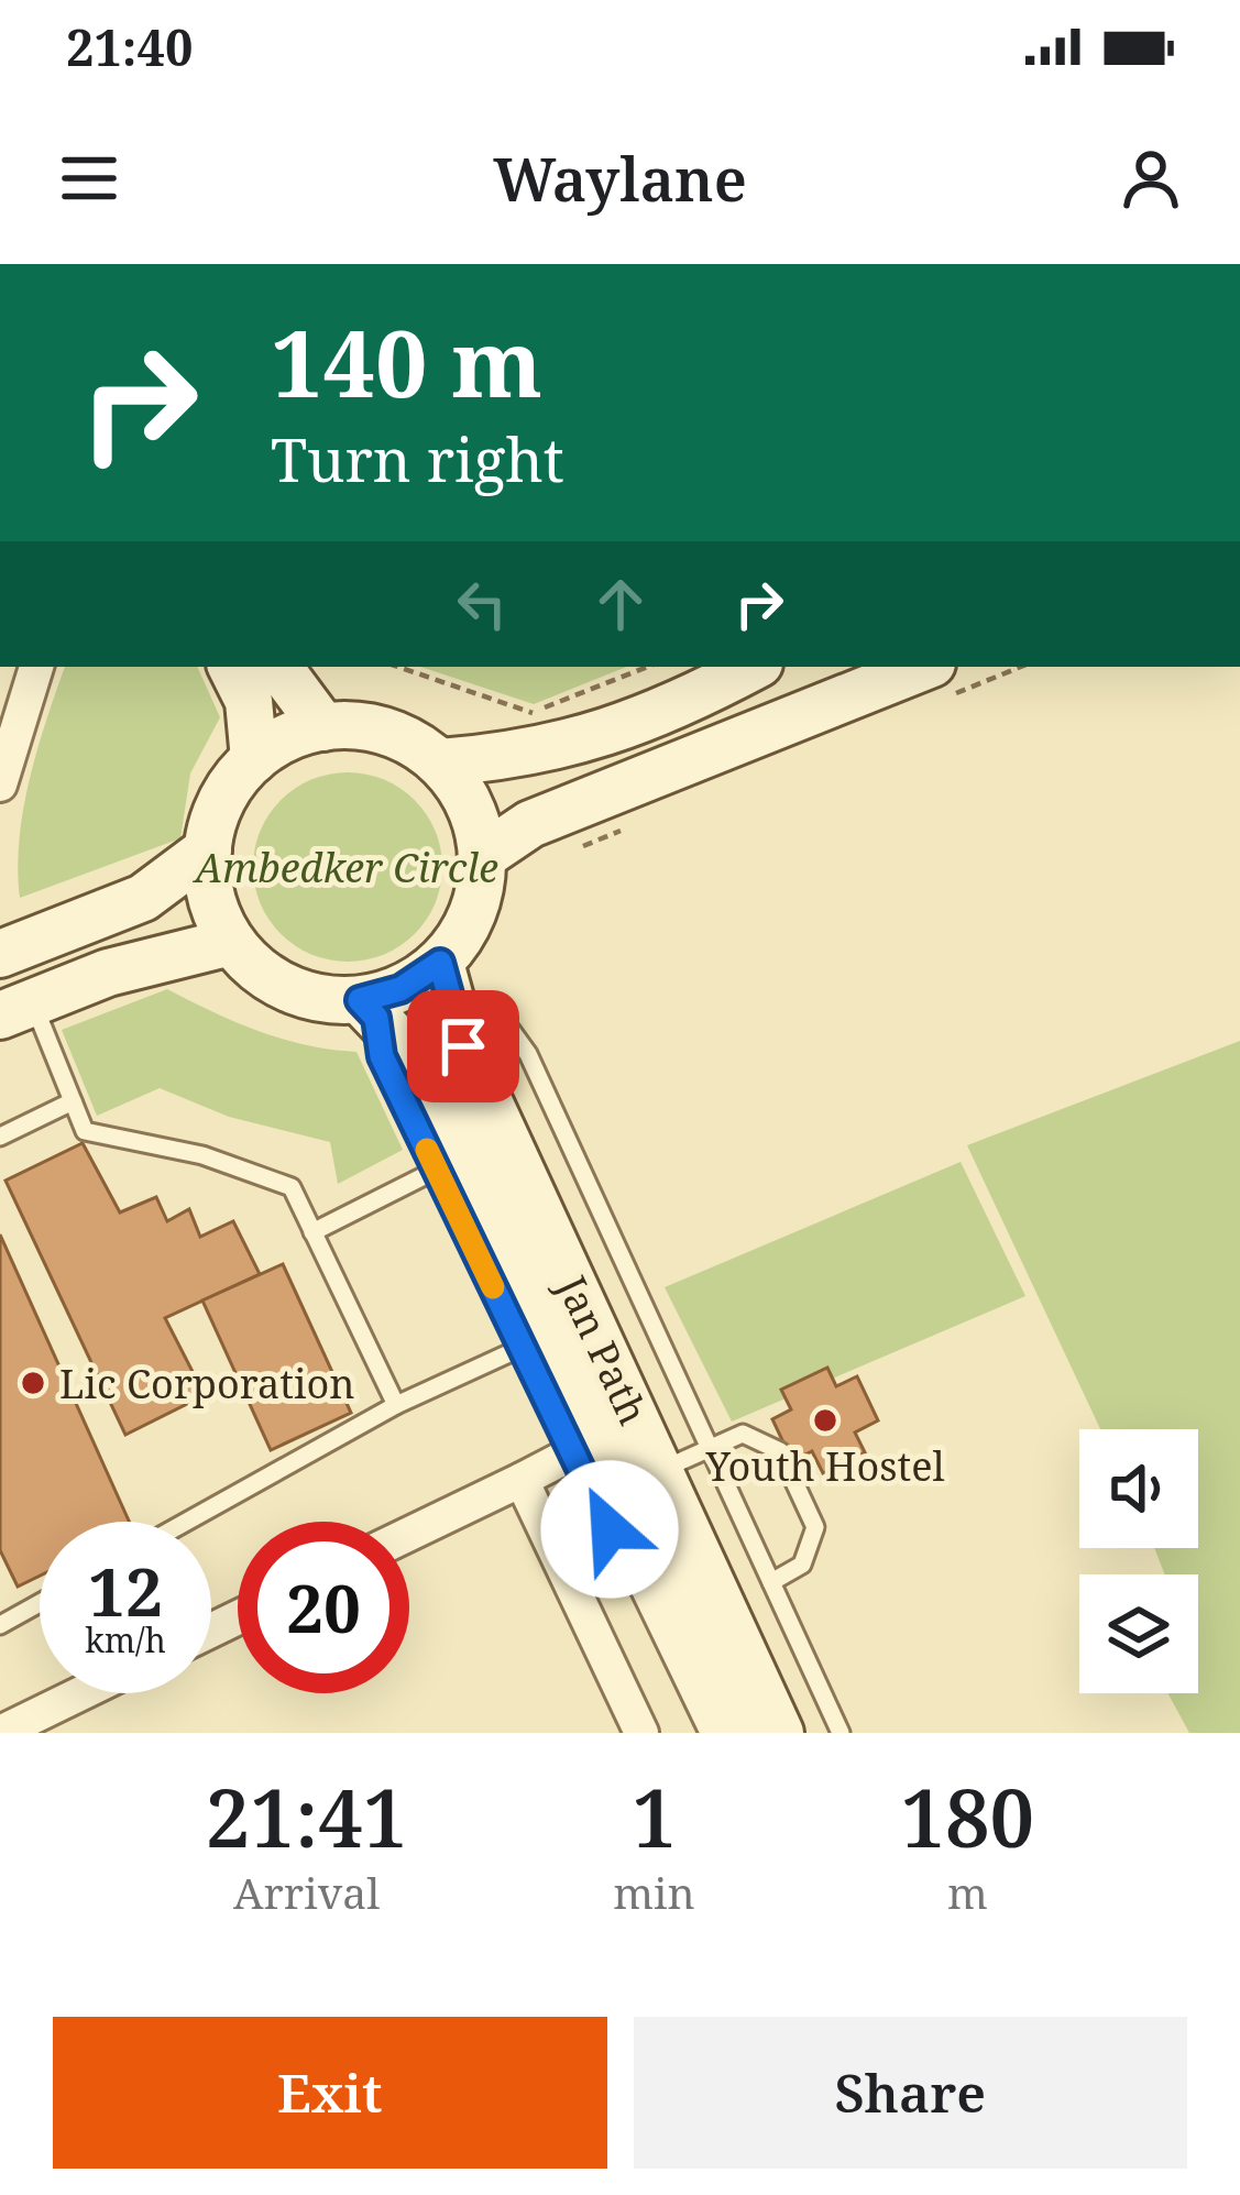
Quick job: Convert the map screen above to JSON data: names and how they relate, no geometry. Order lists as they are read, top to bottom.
{
  "streets": {
    "main road": ["Jan Path"]
  },
  "parks": ["Ambedker Circle"],
  "places": ["Lic Corporation", "Youth Hostel"],
  "page": {
    "status": "21:40",
    "header": "Waylane",
    "turn": ["140 m", "Turn right"],
    "speed": "12 km/h",
    "limit": "20",
    "eta": [
      "21:41",
      "Arrival",
      "1",
      "min",
      "180",
      "m"
    ],
    "buttons": ["Exit", "Share"]
  }
}
